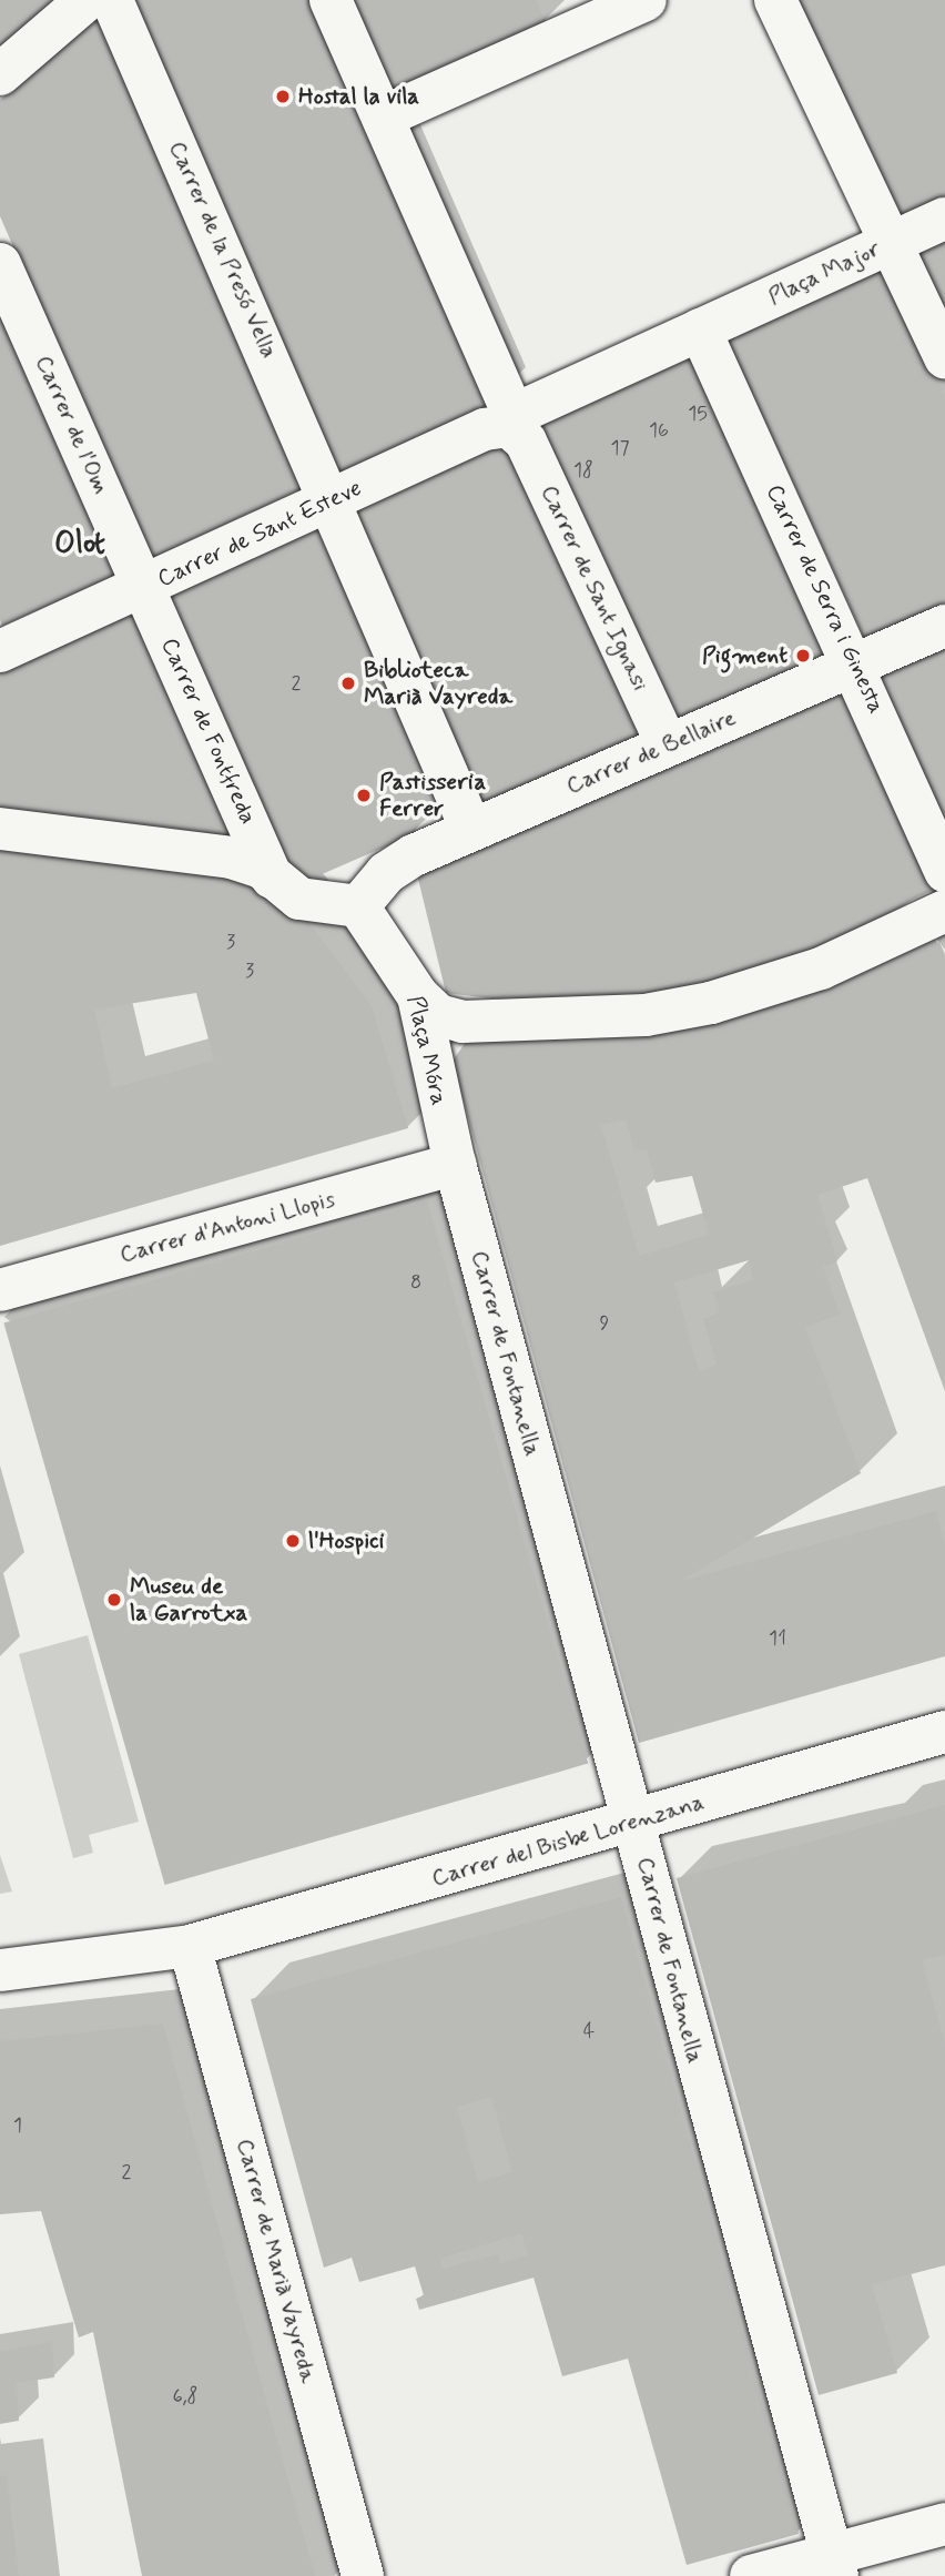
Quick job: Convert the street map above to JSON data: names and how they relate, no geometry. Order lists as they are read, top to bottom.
{
  "streets": {
    "street": [
      "Carrer de la Presó Vella",
      "Plaça Major",
      "Carrer de l'Om",
      "Carrer de Sant Esteve",
      "Carrer de Sant Ignasi",
      "Carrer de Serra i Ginesta",
      "Carrer de Fontfreda",
      "Carrer de Bellaire",
      "Plaça Móra",
      "Carrer d'Antoni Llopis",
      "Carrer de Fontanella",
      "Carrer del Bisbe Lorenzana",
      "Carrer de Marià Vayreda"
    ]
  },
  "crossings": [
    ["Carrer de la Presó Vella", "Carrer de Sant Esteve"],
    ["Carrer de la Presó Vella", "Carrer de Bellaire"],
    ["Plaça Major", "Carrer de Sant Esteve"],
    ["Plaça Major", "Carrer de Sant Ignasi"],
    ["Plaça Major", "Carrer de Serra i Ginesta"],
    ["Carrer de l'Om", "Carrer de Sant Esteve"],
    ["Carrer de l'Om", "Carrer de Fontfreda"],
    ["Carrer de Sant Esteve", "Carrer de Sant Ignasi"],
    ["Carrer de Sant Esteve", "Carrer de Fontfreda"],
    ["Carrer de Sant Ignasi", "Carrer de Bellaire"],
    ["Carrer de Serra i Ginesta", "Carrer de Bellaire"],
    ["Carrer de Bellaire", "Plaça Móra"],
    ["Plaça Móra", "Carrer d'Antoni Llopis"],
    ["Plaça Móra", "Carrer de Fontanella"],
    ["Carrer d'Antoni Llopis", "Carrer de Fontanella"],
    ["Carrer de Fontanella", "Carrer del Bisbe Lorenzana"],
    ["Carrer del Bisbe Lorenzana", "Carrer de Marià Vayreda"]
  ],
  "districts": ["Olot"],
  "places": [
    "Hostal la vila",
    "Pigment",
    "Biblioteca Marià Vayreda",
    "Pastisseria Ferrer",
    "l'Hospici",
    "Museu de la Garrotxa"
  ],
  "house_numbers": [
    "15",
    "16",
    "17",
    "18",
    "2",
    "3",
    "3",
    "8",
    "9",
    "11",
    "4",
    "1",
    "2",
    "6,8"
  ]
}
